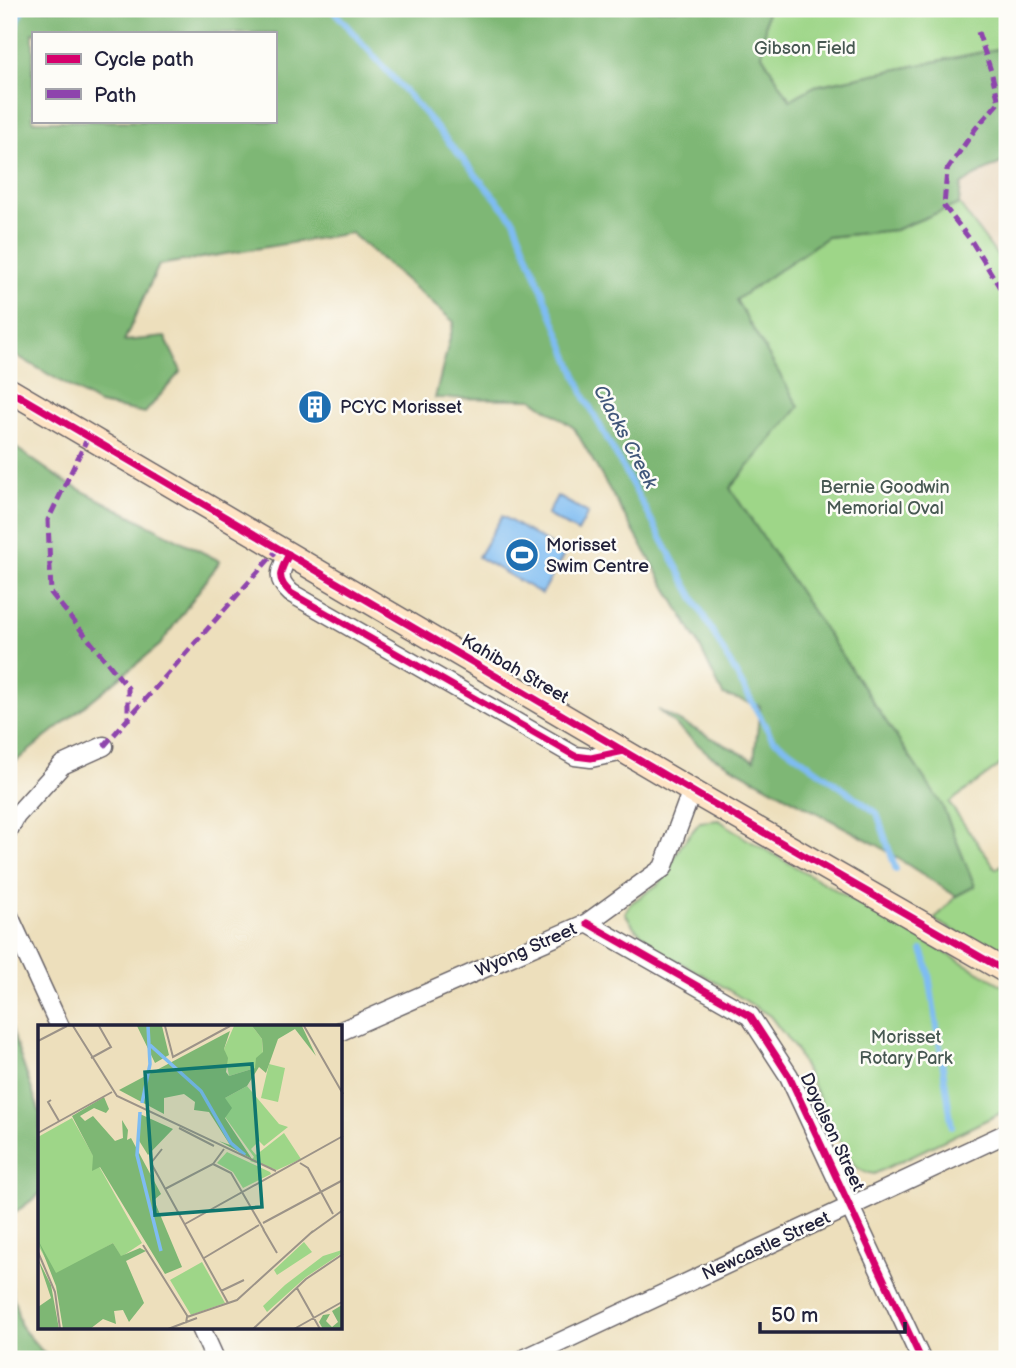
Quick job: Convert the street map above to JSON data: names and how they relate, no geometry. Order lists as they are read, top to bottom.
{
  "streets": {
    "street": [
      "Kahibah Street",
      "Wyong Street",
      "Doyalson Street",
      "Newcastle Street"
    ]
  },
  "crossings": [
    ["Kahibah Street", "Wyong Street"],
    ["Wyong Street", "Doyalson Street"],
    ["Doyalson Street", "Newcastle Street"]
  ],
  "water": ["Clacks Creek"],
  "parks": ["Gibson Field", "Bernie Goodwin Memorial Oval", "Morisset Rotary Park"],
  "places": {
    "building": ["PCYC Morisset"],
    "sports": ["Morisset Swim Centre"]
  },
  "legend": ["Cycle path", "Path"],
  "scale_bar": "50 m"
}
